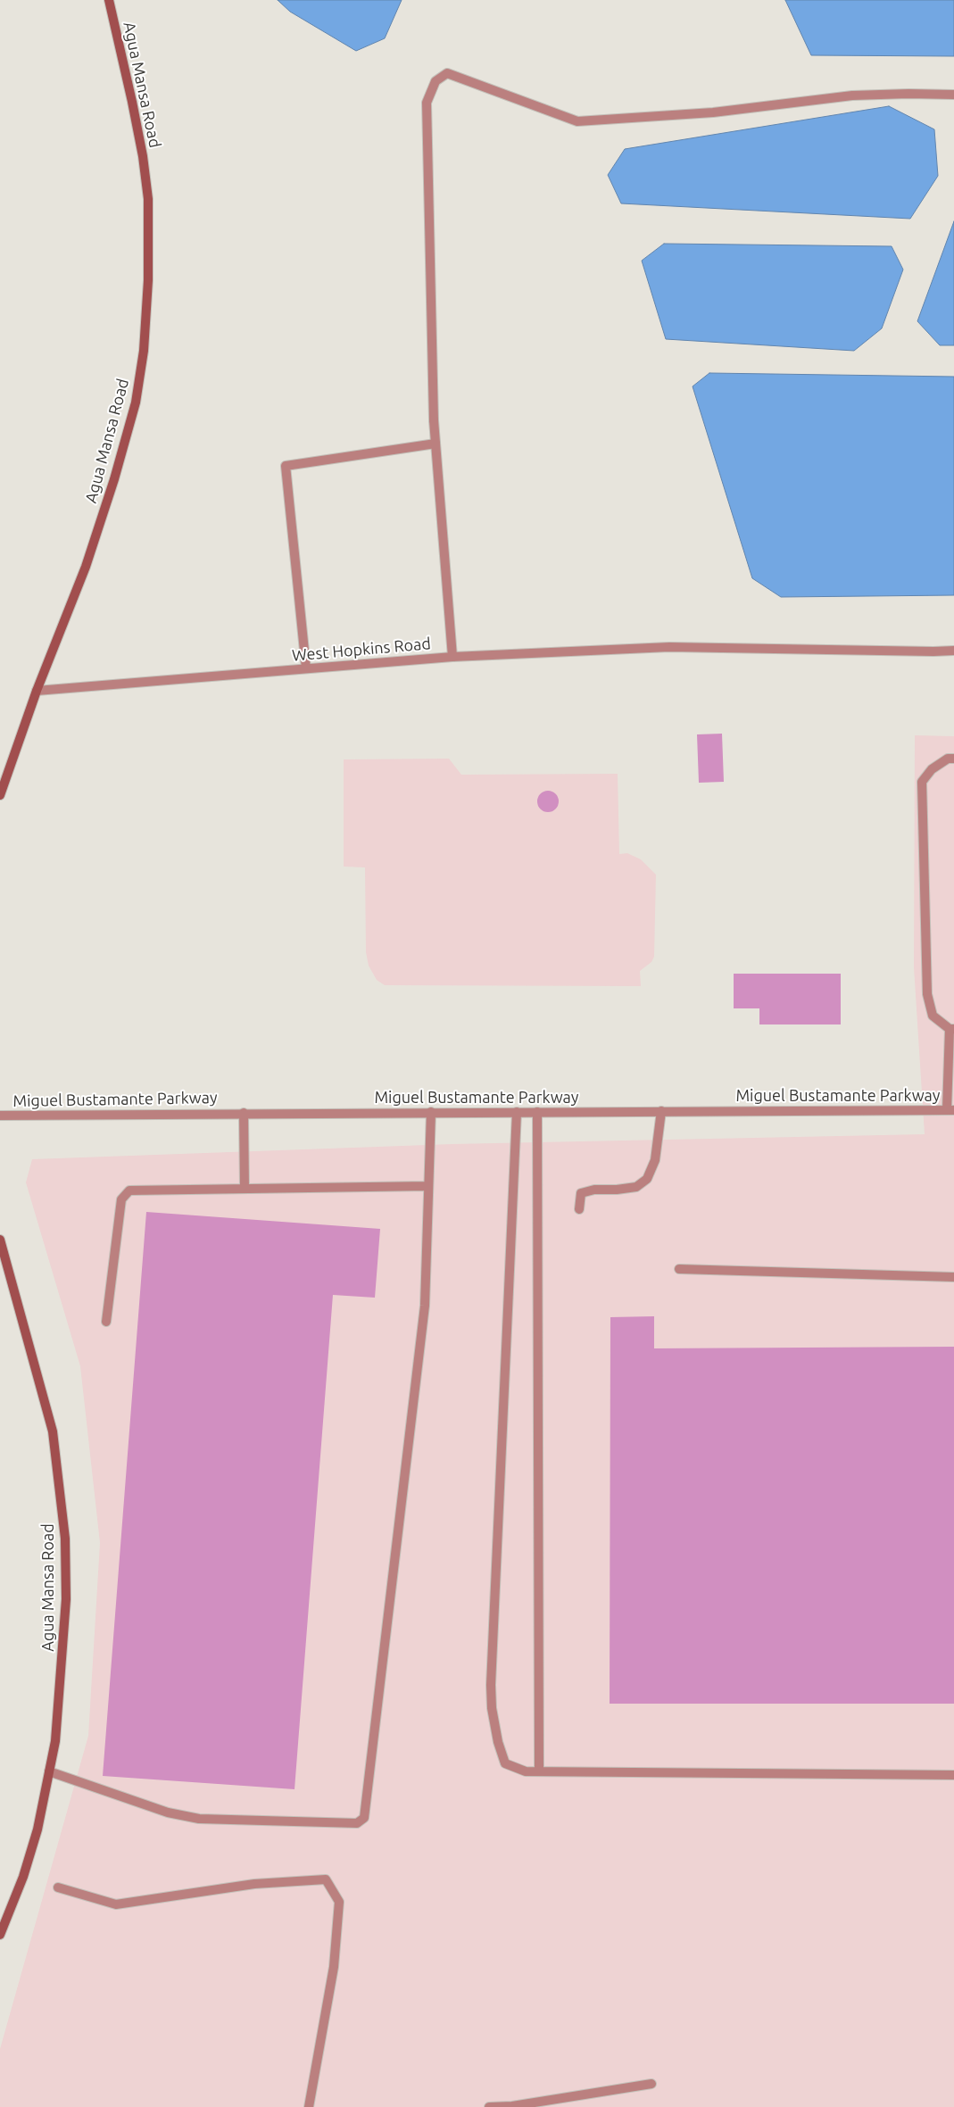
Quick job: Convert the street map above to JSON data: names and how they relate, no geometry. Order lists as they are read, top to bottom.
{
  "streets": {
    "main road": ["Agua Mansa Road"],
    "street": ["West Hopkins Road", "Miguel Bustamante Parkway"]
  },
  "crossings": [
    ["Agua Mansa Road", "West Hopkins Road"]
  ]
}
